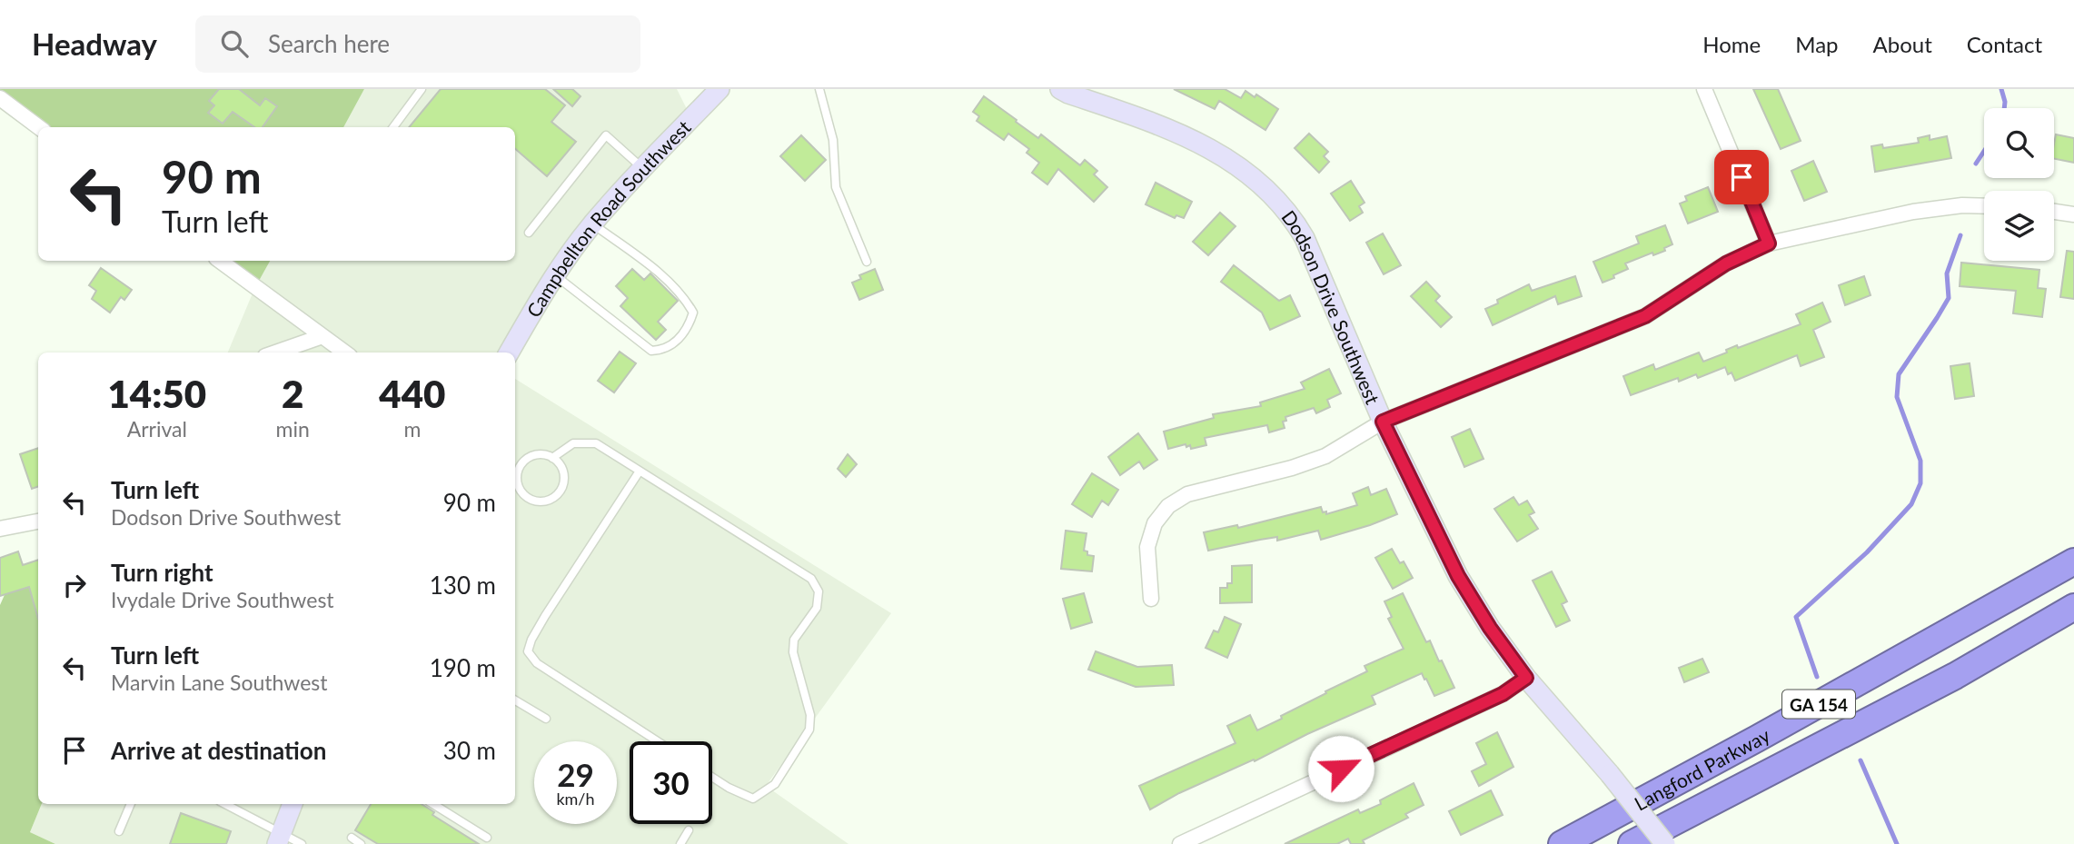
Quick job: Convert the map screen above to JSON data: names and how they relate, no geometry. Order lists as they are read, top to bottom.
{
  "streets": {
    "highway": ["GA 154", "Langford Parkway"],
    "street": ["Campbellton Road Southwest", "Dodson Drive Southwest"]
  },
  "page": {
    "header": "Headway",
    "search": "Search here",
    "nav": [
      "Home",
      "Map",
      "About",
      "Contact"
    ],
    "turn": ["90 m", "Turn left"],
    "eta": [
      "14:50",
      "Arrival",
      "2",
      "min",
      "440",
      "m"
    ],
    "list": [
      {
        "name": "Turn left",
        "note": "Dodson Drive Southwest",
        "value": "90 m"
      },
      {
        "name": "Turn right",
        "note": "Ivydale Drive Southwest",
        "value": "130 m"
      },
      {
        "name": "Turn left",
        "note": "Marvin Lane Southwest",
        "value": "190 m"
      },
      {
        "name": "Arrive at destination",
        "value": "30 m"
      }
    ],
    "speed": "29 km/h",
    "limit": "30"
  }
}
